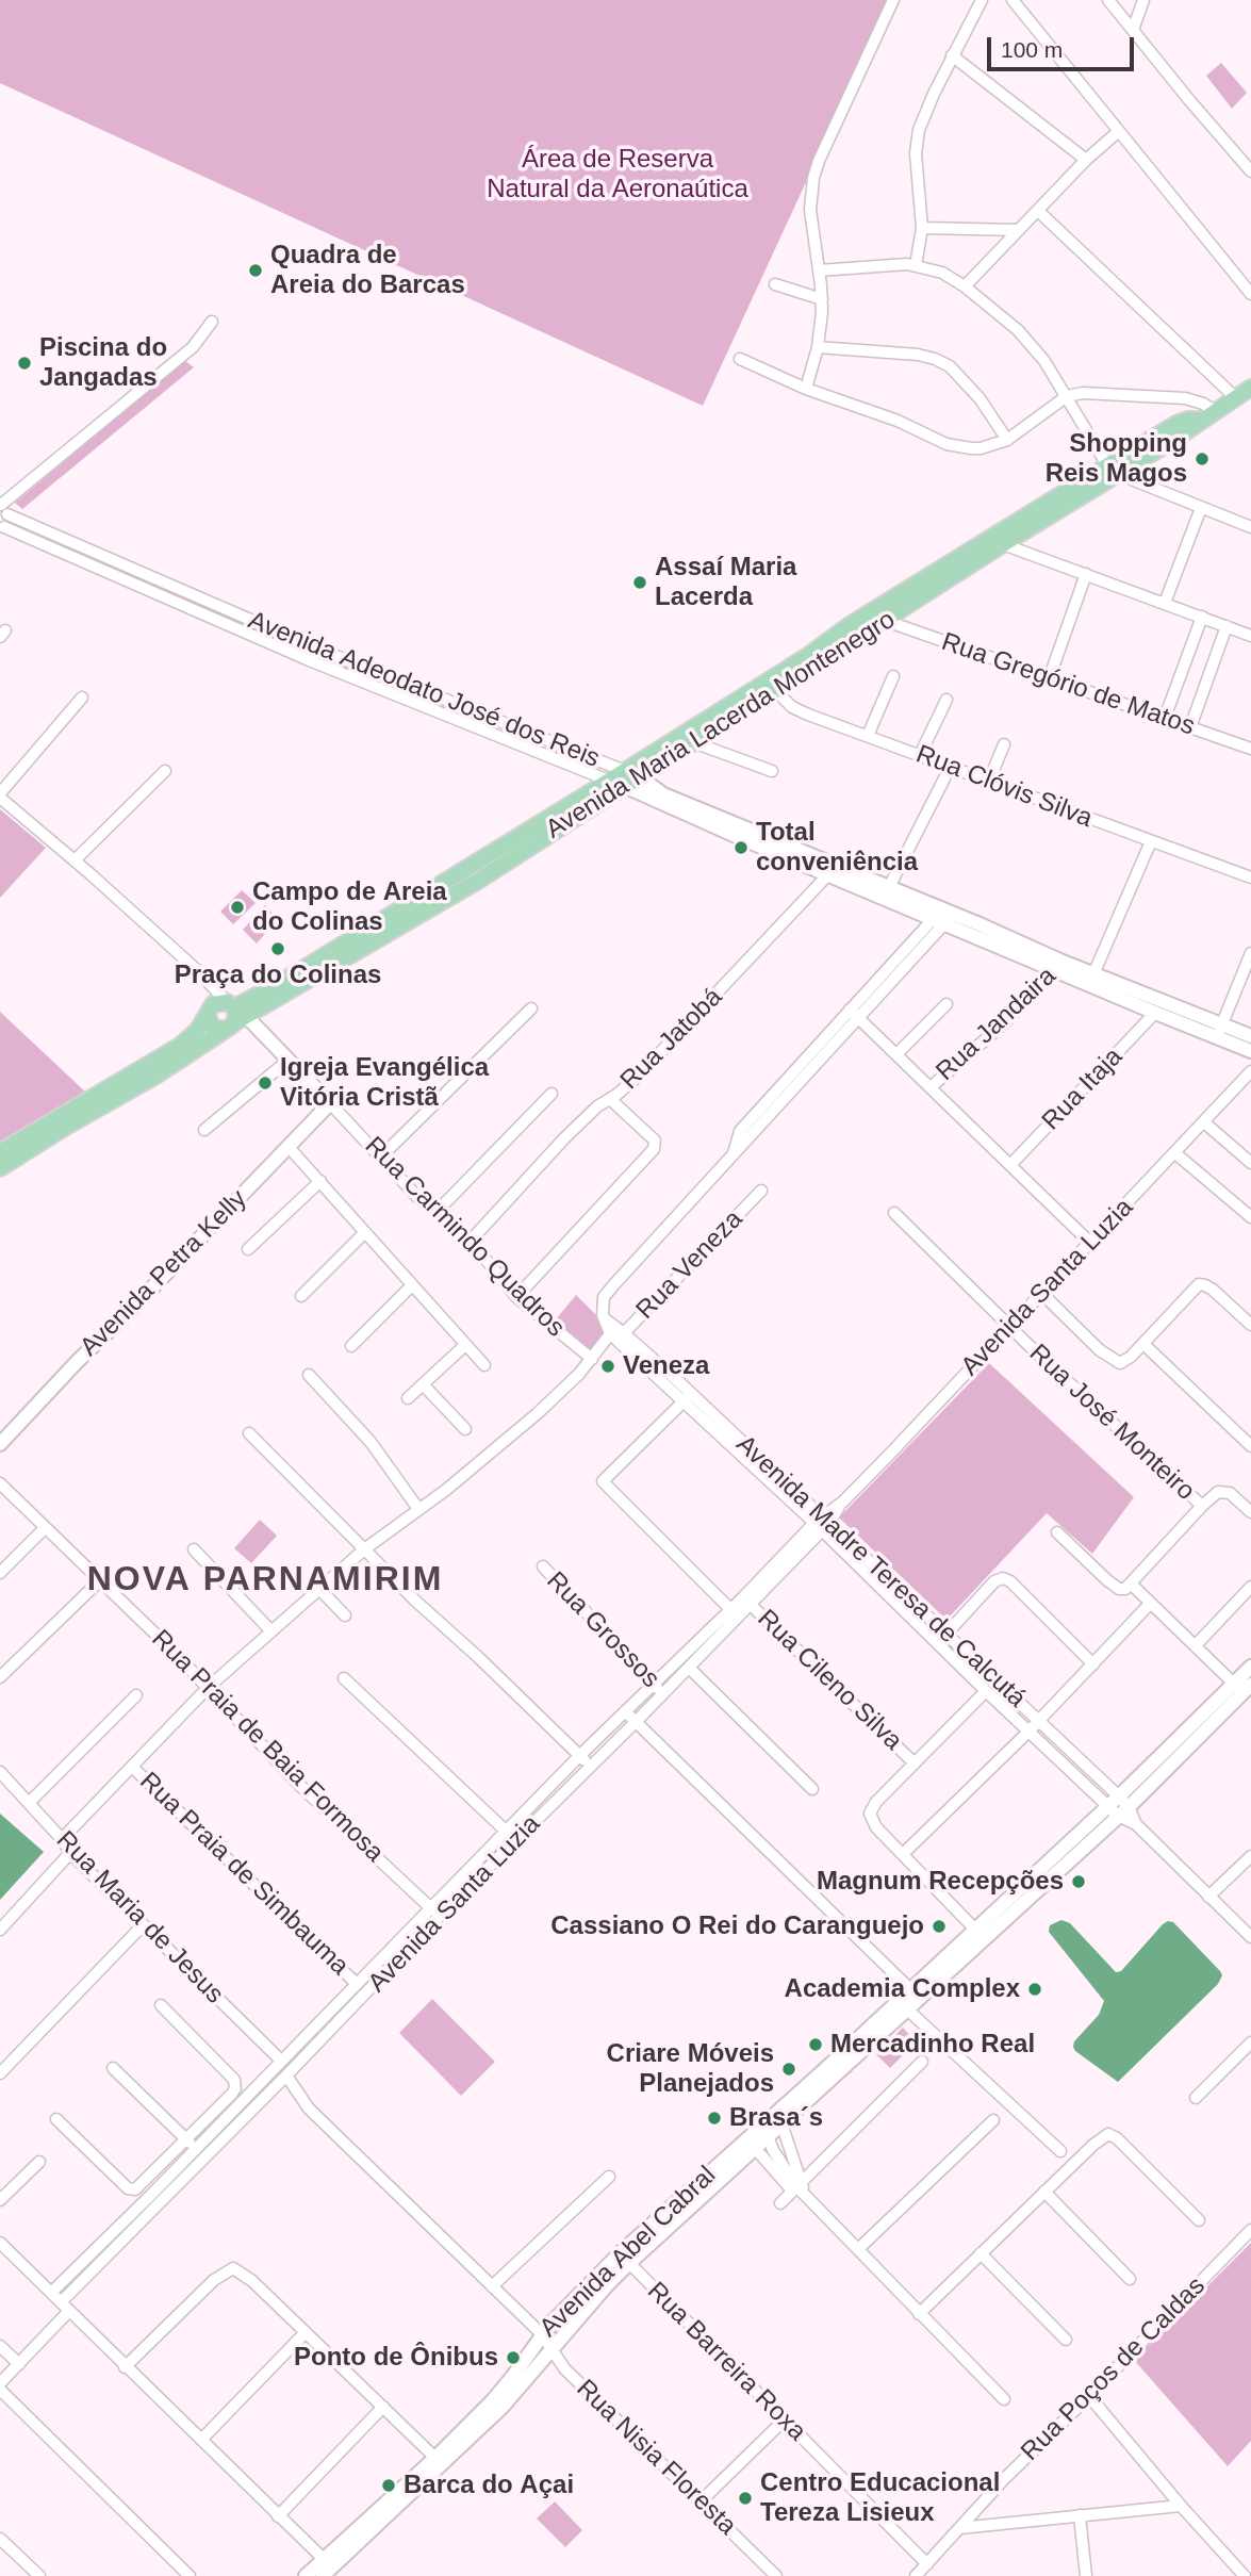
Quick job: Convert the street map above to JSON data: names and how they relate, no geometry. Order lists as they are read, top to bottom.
{
  "streets": {
    "main road": [
      "Avenida Adeodato José dos Reis",
      "Avenida Maria Lacerda Montenegro",
      "Rua Carmindo Quadros",
      "Avenida Petra Kelly",
      "Avenida Abel Cabral"
    ],
    "street": [
      "Rua Gregório de Matos",
      "Rua Clóvis Silva",
      "Rua Jandaira",
      "Rua Jatobá",
      "Rua Itaja",
      "Rua Veneza",
      "Avenida Santa Luzia",
      "Rua José Monteiro",
      "Avenida Madre Teresa de Calcutá",
      "Rua Grossos",
      "Rua Cileno Silva",
      "Rua Praia de Baia Formosa",
      "Rua Praia de Simbauma",
      "Rua Maria de Jesus",
      "Rua Barreira Roxa",
      "Rua Poços de Caldas",
      "Rua Nisia Floresta"
    ]
  },
  "crossings": [
    ["Rua Gregório de Matos", "Avenida Maria Lacerda Montenegro"],
    ["Avenida Adeodato José dos Reis", "Avenida Maria Lacerda Montenegro"],
    ["Avenida Adeodato José dos Reis", "Rua Jandaira"],
    ["Avenida Adeodato José dos Reis", "Rua Jatobá"],
    ["Avenida Adeodato José dos Reis", "Rua Itaja"],
    ["Avenida Maria Lacerda Montenegro", "Rua Clóvis Silva"],
    ["Avenida Maria Lacerda Montenegro", "Rua Carmindo Quadros"],
    ["Rua Jatobá", "Rua Carmindo Quadros"],
    ["Rua Carmindo Quadros", "Rua Veneza"],
    ["Rua Carmindo Quadros", "Avenida Petra Kelly"],
    ["Rua Veneza", "Avenida Madre Teresa de Calcutá"],
    ["Rua Veneza", "Rua Praia de Baia Formosa"],
    ["Rua Veneza", "Rua Praia de Simbauma"],
    ["Rua Veneza", "Rua Maria de Jesus"],
    ["Avenida Santa Luzia", "Rua José Monteiro"],
    ["Avenida Santa Luzia", "Avenida Madre Teresa de Calcutá"],
    ["Avenida Santa Luzia", "Rua Grossos"],
    ["Avenida Santa Luzia", "Rua Cileno Silva"],
    ["Avenida Santa Luzia", "Rua Praia de Baia Formosa"],
    ["Avenida Santa Luzia", "Rua Praia de Simbauma"],
    ["Avenida Santa Luzia", "Rua Maria de Jesus"],
    ["Avenida Madre Teresa de Calcutá", "Avenida Abel Cabral"],
    ["Avenida Abel Cabral", "Rua Barreira Roxa"],
    ["Avenida Abel Cabral", "Rua Nisia Floresta"],
    ["Rua Barreira Roxa", "Rua Poços de Caldas"]
  ],
  "districts": ["NOVA PARNAMIRIM"],
  "parks": ["Área de Reserva Natural da Aeronaútica"],
  "places": [
    "Quadra de Areia do Barcas",
    "Piscina do Jangadas",
    "Shopping Reis Magos",
    "Assaí Maria Lacerda",
    "Total conveniência",
    "Campo de Areia do Colinas",
    "Praça do Colinas",
    "Igreja Evangélica Vitória Cristã",
    "Veneza",
    "Magnum Recepções",
    "Cassiano O Rei do Caranguejo",
    "Academia Complex",
    "Mercadinho Real",
    "Criare Móveis Planejados",
    "Brasa´s",
    "Ponto de Ônibus",
    "Barca do Açai",
    "Centro Educacional Tereza Lisieux"
  ],
  "scale_bar": "100 m"
}
